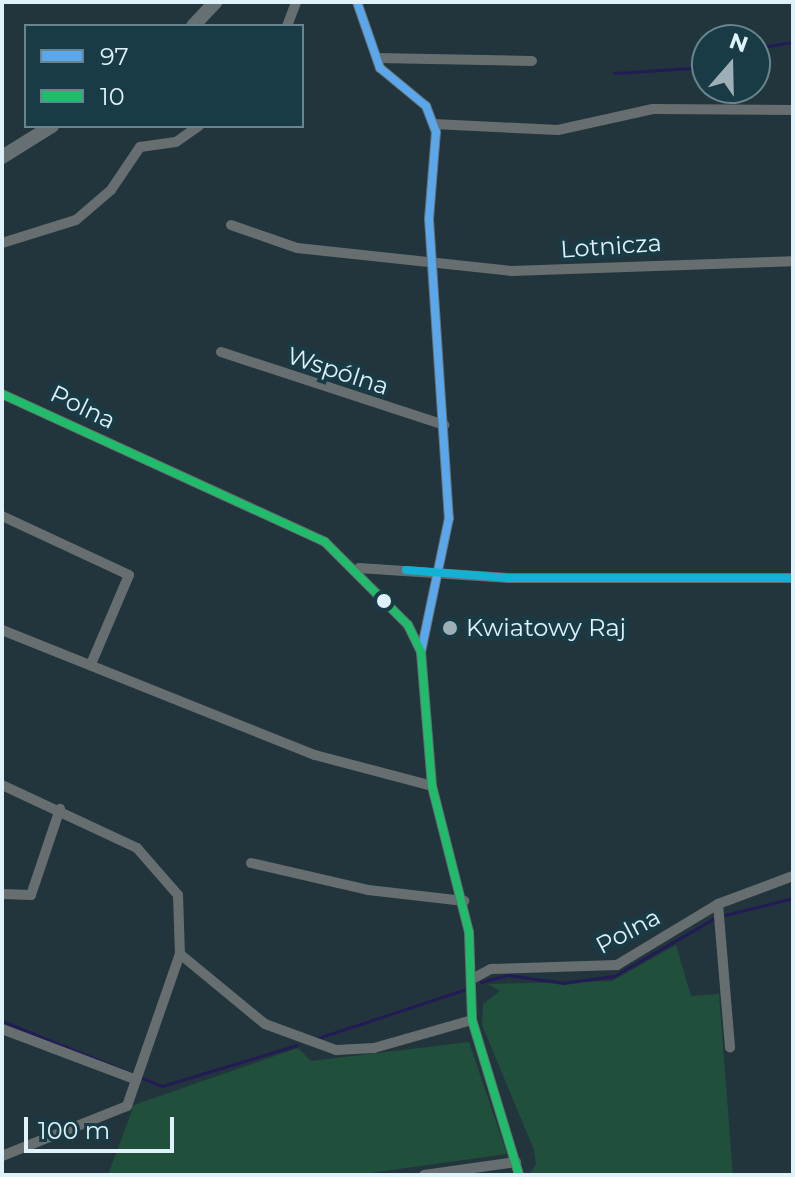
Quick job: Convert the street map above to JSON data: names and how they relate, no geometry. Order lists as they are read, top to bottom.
{
  "streets": {
    "street": ["Lotnicza", "Wspólna", "Polna"]
  },
  "places": ["Kwiatowy Raj"],
  "lines": ["transit line 97", "transit line 10"],
  "legend": ["97", "10"],
  "scale_bar": "100 m",
  "north": "top"
}
